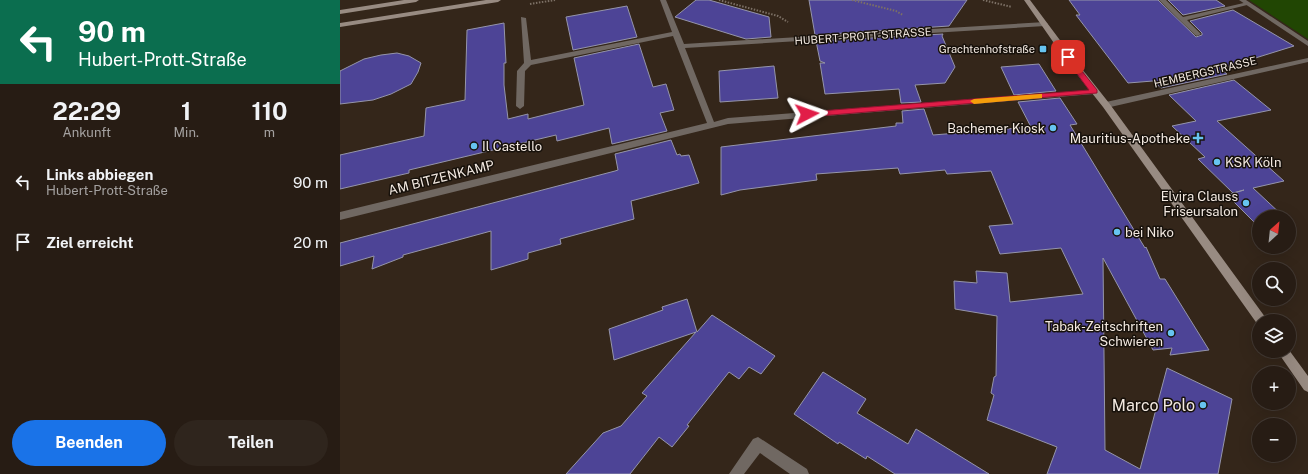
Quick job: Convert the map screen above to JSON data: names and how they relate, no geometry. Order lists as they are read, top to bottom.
{
  "streets": {
    "street": ["HUBERT-PROTT-STRASSE", "HEMBERGSTRASSE", "AM BITZENKAMP"]
  },
  "places": {
    "transit": ["Grachtenhofstraße"],
    "other": [
      "Bachemer Kiosk",
      "Il Castello",
      "KSK Köln",
      "Elvira Clauss Friseursalon",
      "bei Niko",
      "Tabak-Zeitschriften Schwieren",
      "Marco Polo"
    ],
    "health": ["Mauritius-Apotheke"]
  },
  "north": "top right",
  "page": {
    "turn": ["90 m", "Hubert-Prott-Straße"],
    "eta": [
      "22:29",
      "Ankunft",
      "1",
      "Min.",
      "110",
      "m"
    ],
    "list": [
      {
        "name": "Links abbiegen",
        "note": "Hubert-Prott-Straße",
        "value": "90 m"
      },
      {
        "name": "Ziel erreicht",
        "value": "20 m"
      }
    ],
    "map_buttons": ["+", "−"],
    "buttons": ["Beenden", "Teilen"]
  }
}
